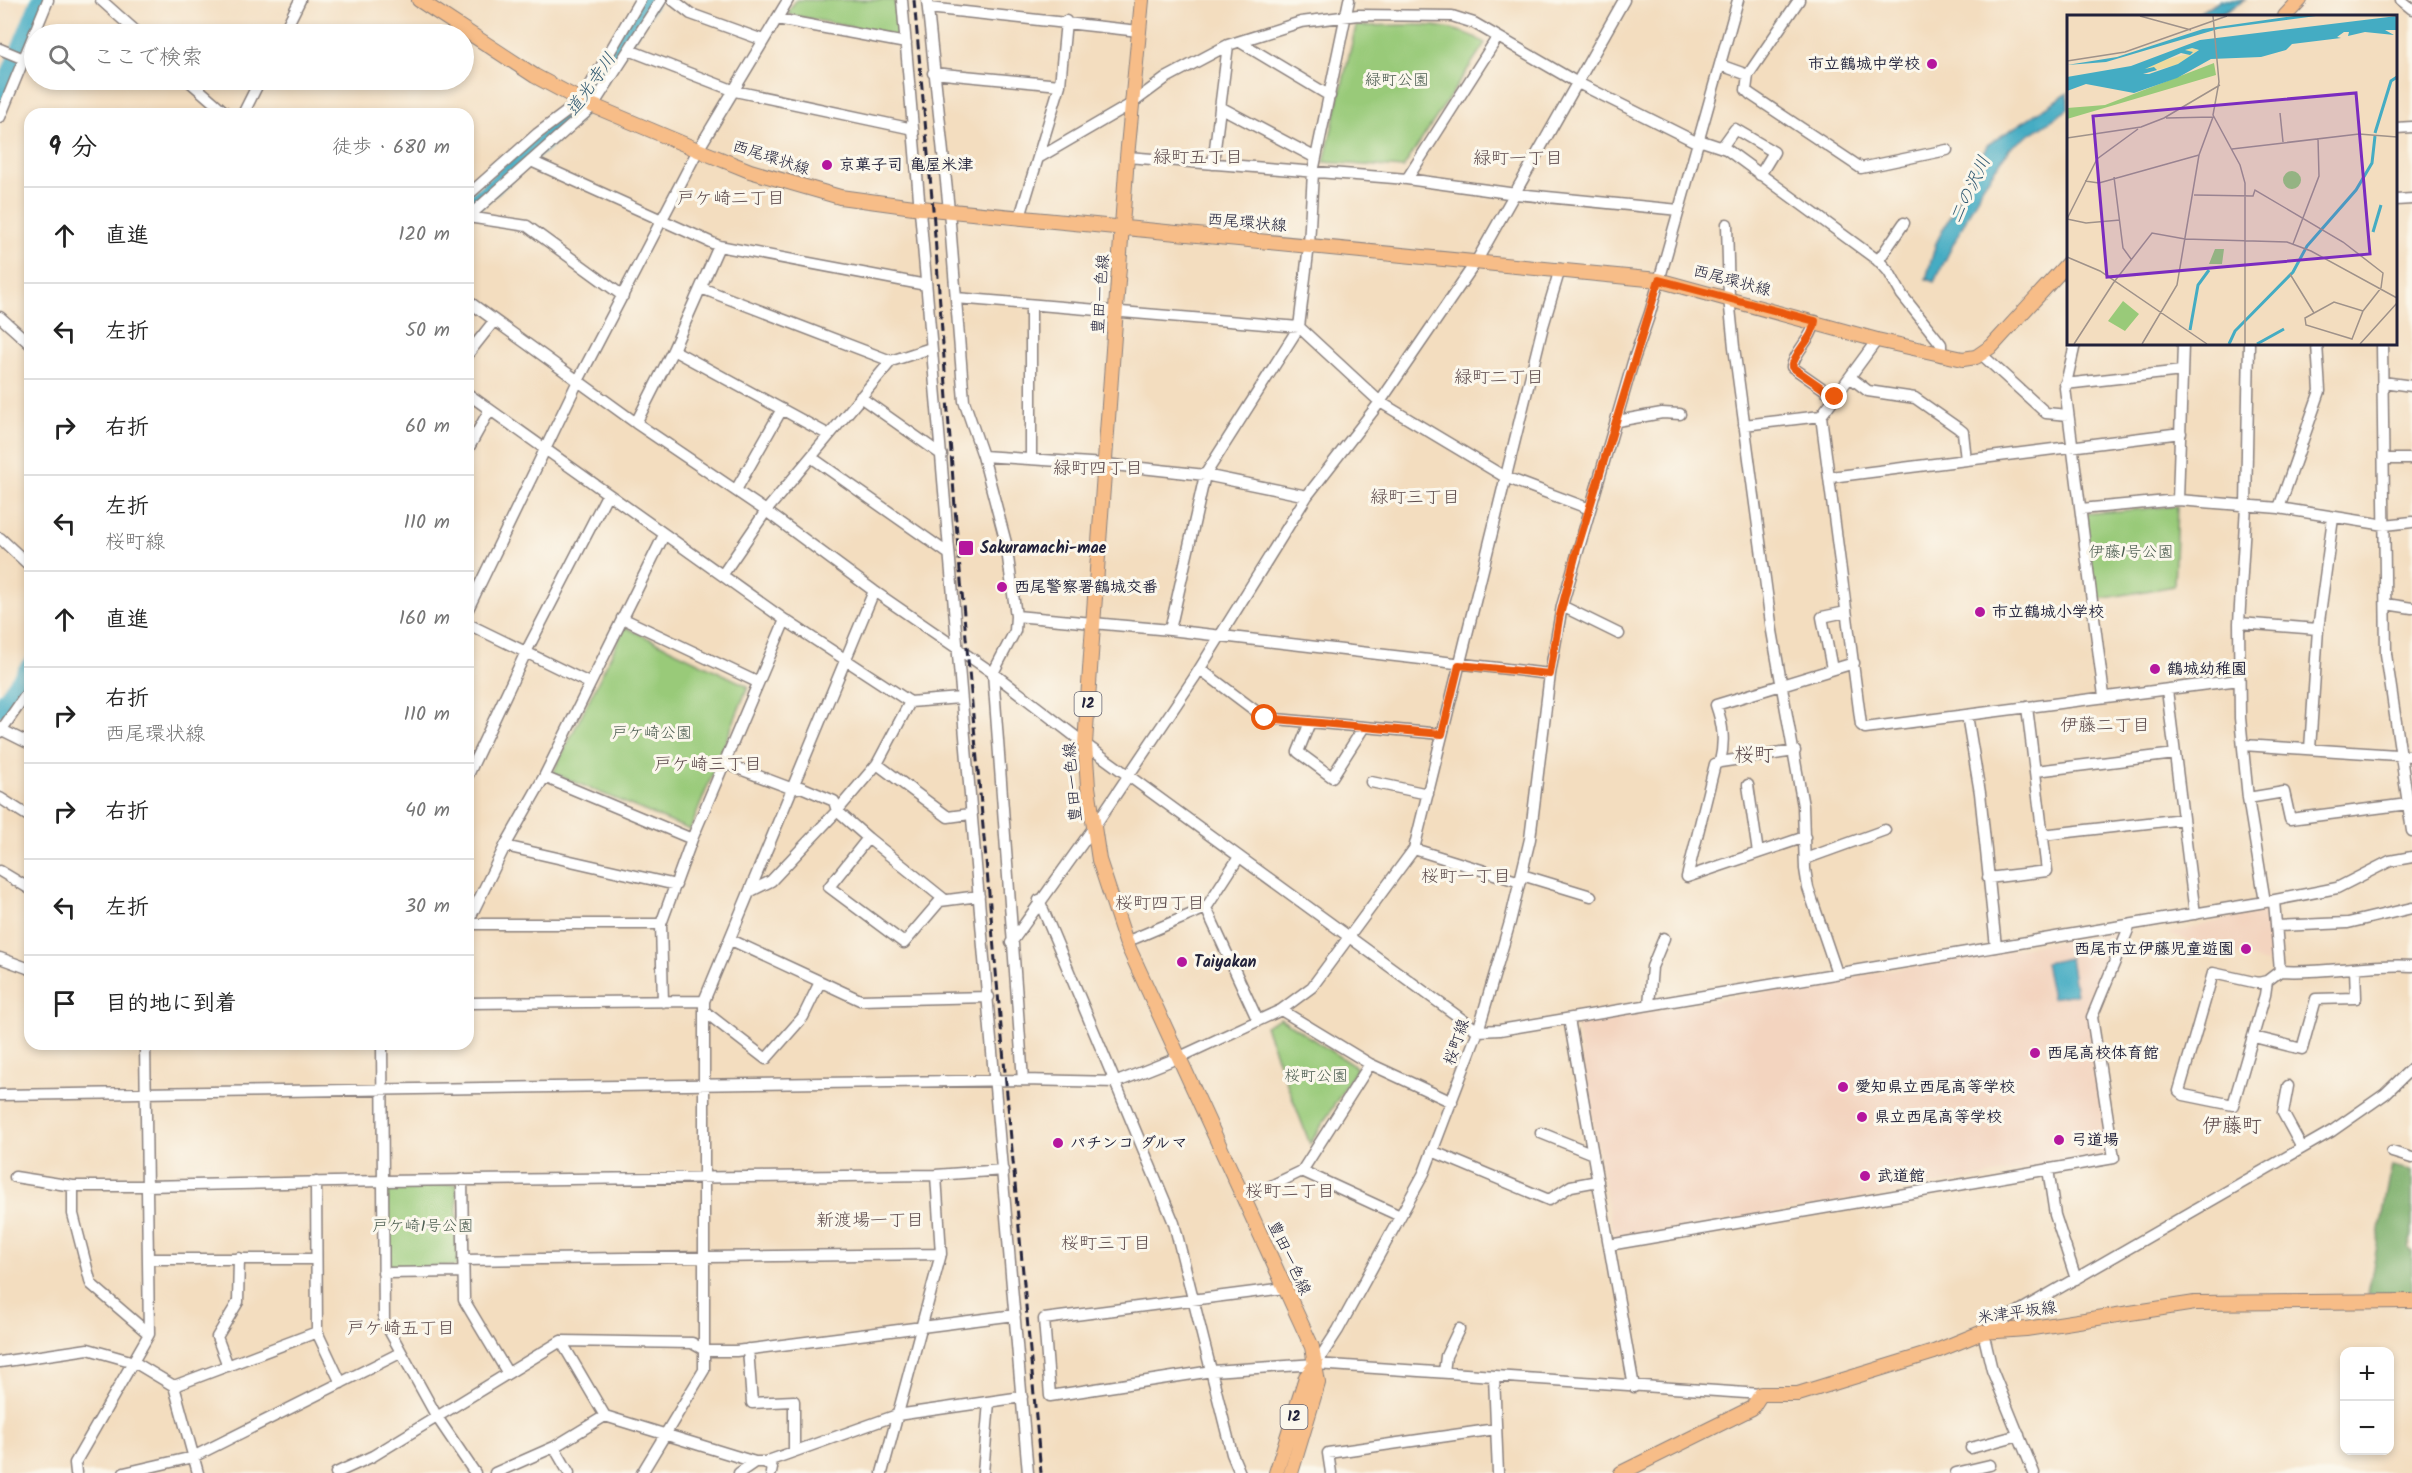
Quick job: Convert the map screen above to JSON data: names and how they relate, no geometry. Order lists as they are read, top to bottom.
{
  "streets": {
    "main road": [
      "西尾環状線",
      "豊田一色線",
      "12",
      "米津平坂線"
    ],
    "street": ["桜町線"]
  },
  "crossings": [
    ["西尾環状線", "豊田一色線"],
    ["豊田一色線", "12"],
    ["豊田一色線", "桜町線"],
    ["12", "桜町線"]
  ],
  "districts": [
    "緑町五丁目",
    "緑町一丁目",
    "戸ケ崎二丁目",
    "緑町二丁目",
    "緑町四丁目",
    "緑町三丁目",
    "伊藤二丁目",
    "桜町",
    "戸ケ崎三丁目",
    "桜町一丁目",
    "桜町四丁目",
    "伊藤町",
    "桜町二丁目",
    "新渡場一丁目",
    "桜町三丁目",
    "戸ケ崎五丁目"
  ],
  "water": ["道光寺川", "二の沢川"],
  "parks": [
    "緑町公園",
    "伊藤1号公園",
    "戸ケ崎公園",
    "桜町公園",
    "戸ケ崎1号公園"
  ],
  "places": {
    "other": [
      "市立鶴城中学校",
      "京菓子司 亀屋米津",
      "西尾警察署鶴城交番",
      "市立鶴城小学校",
      "鶴城幼稚園",
      "西尾市立伊藤児童遊園",
      "Taiyakan",
      "西尾高校体育館",
      "愛知県立西尾高等学校",
      "県立西尾高等学校",
      "弓道場",
      "パチンコ ダルマ",
      "武道館"
    ],
    "transit": ["Sakuramachi-mae"]
  },
  "page": {
    "search": "ここで検索",
    "heading": ["9 分", "徒歩 · 680 m"],
    "list": [
      ["直進", "120 m"],
      ["左折", "50 m"],
      ["右折", "60 m"],
      ["左折", "桜町線", "110 m"],
      ["直進", "160 m"],
      ["右折", "西尾環状線", "110 m"],
      ["右折", "40 m"],
      ["左折", "30 m"],
      "目的地に到着"
    ],
    "map_buttons": ["+", "−"]
  }
}
